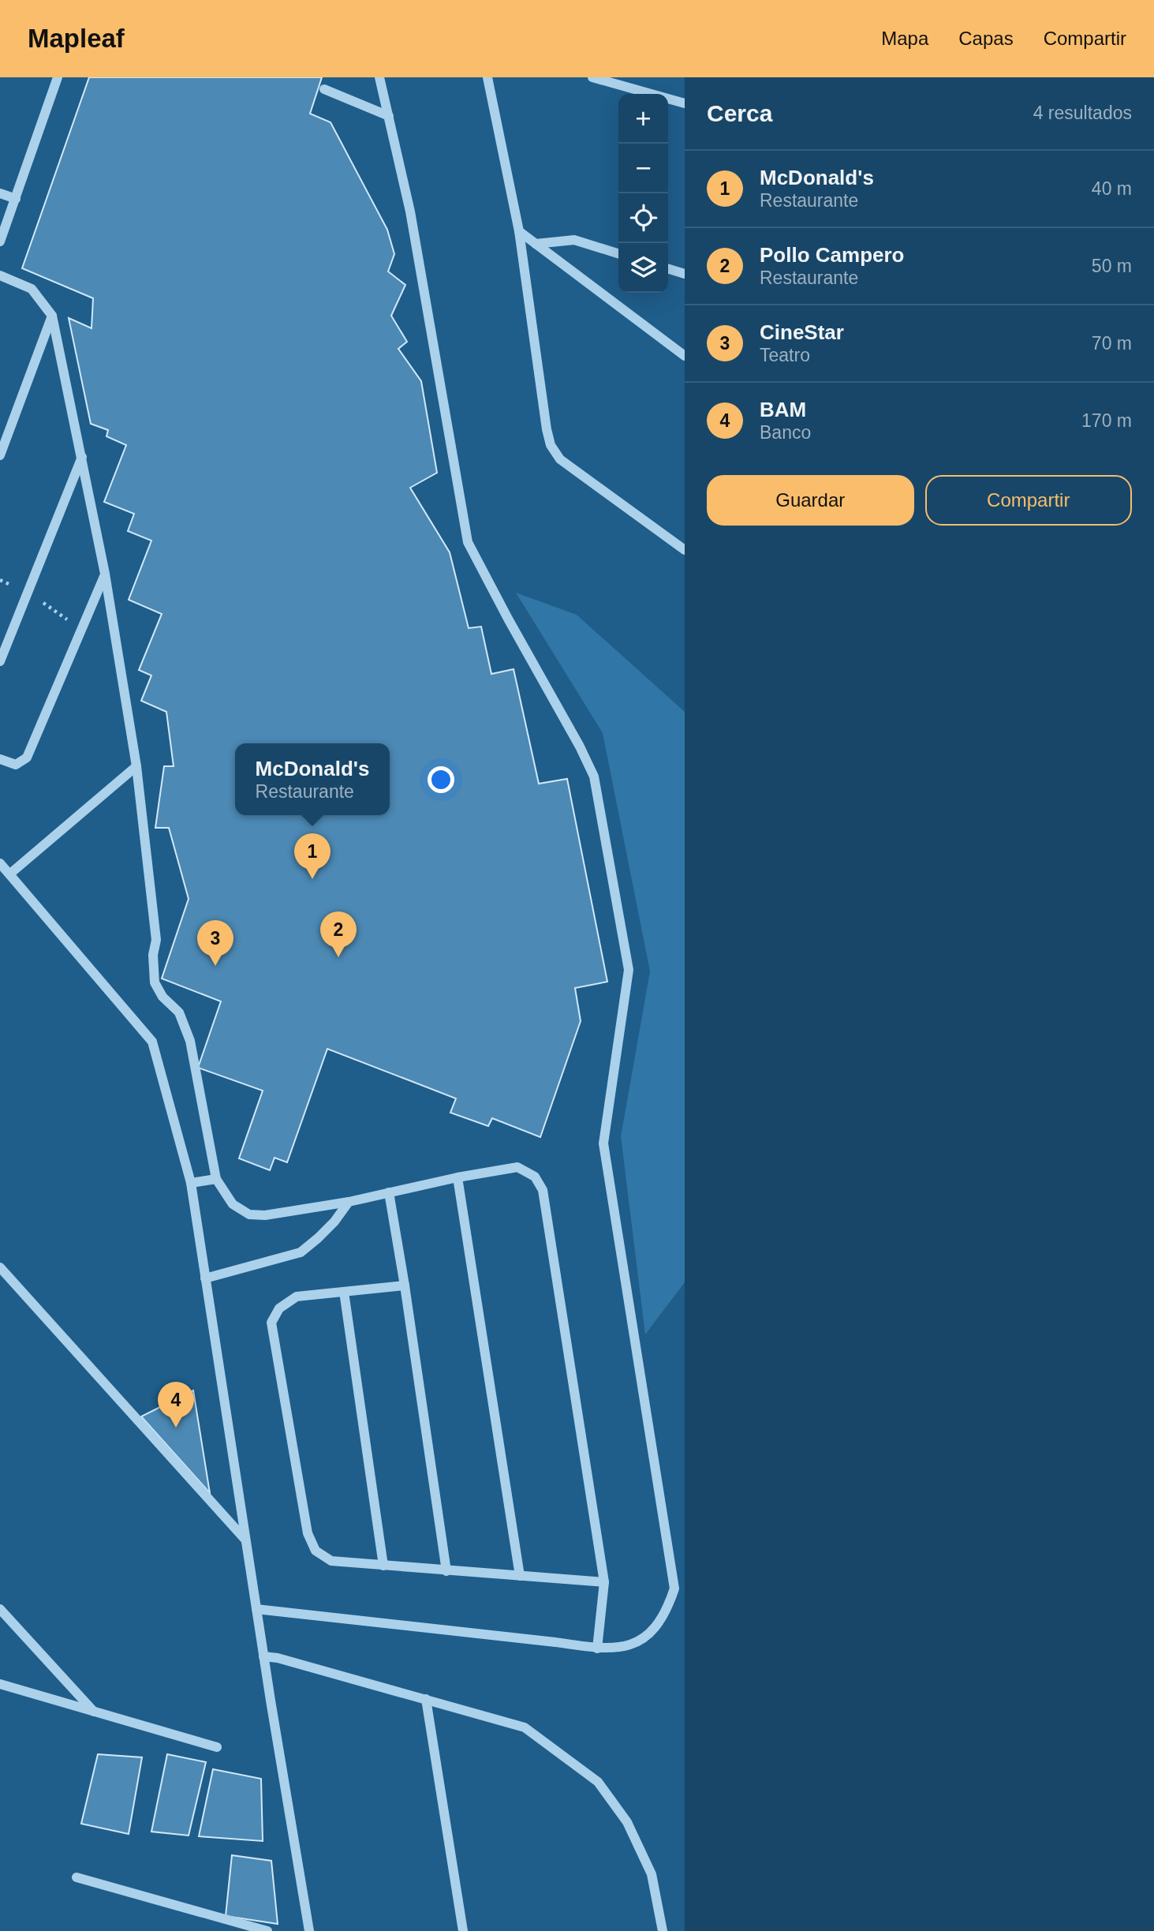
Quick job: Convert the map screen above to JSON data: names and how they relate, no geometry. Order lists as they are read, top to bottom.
{
  "page": {
    "header": "Mapleaf",
    "nav": ["Mapa", "Capas", "Compartir"],
    "heading": ["Cerca", "4 resultados"],
    "map_buttons": ["+", "−"],
    "list": [
      {
        "mark": "1",
        "name": "McDonald's",
        "note": "Restaurante",
        "value": "40 m"
      },
      {
        "mark": "2",
        "name": "Pollo Campero",
        "note": "Restaurante",
        "value": "50 m"
      },
      {
        "mark": "3",
        "name": "CineStar",
        "note": "Teatro",
        "value": "70 m"
      },
      {
        "mark": "4",
        "name": "BAM",
        "note": "Banco",
        "value": "170 m"
      }
    ],
    "buttons": ["Guardar", "Compartir"],
    "popup": ["McDonald's", "Restaurante"],
    "pins": [
      "1",
      "2",
      "3",
      "4"
    ]
  }
}
